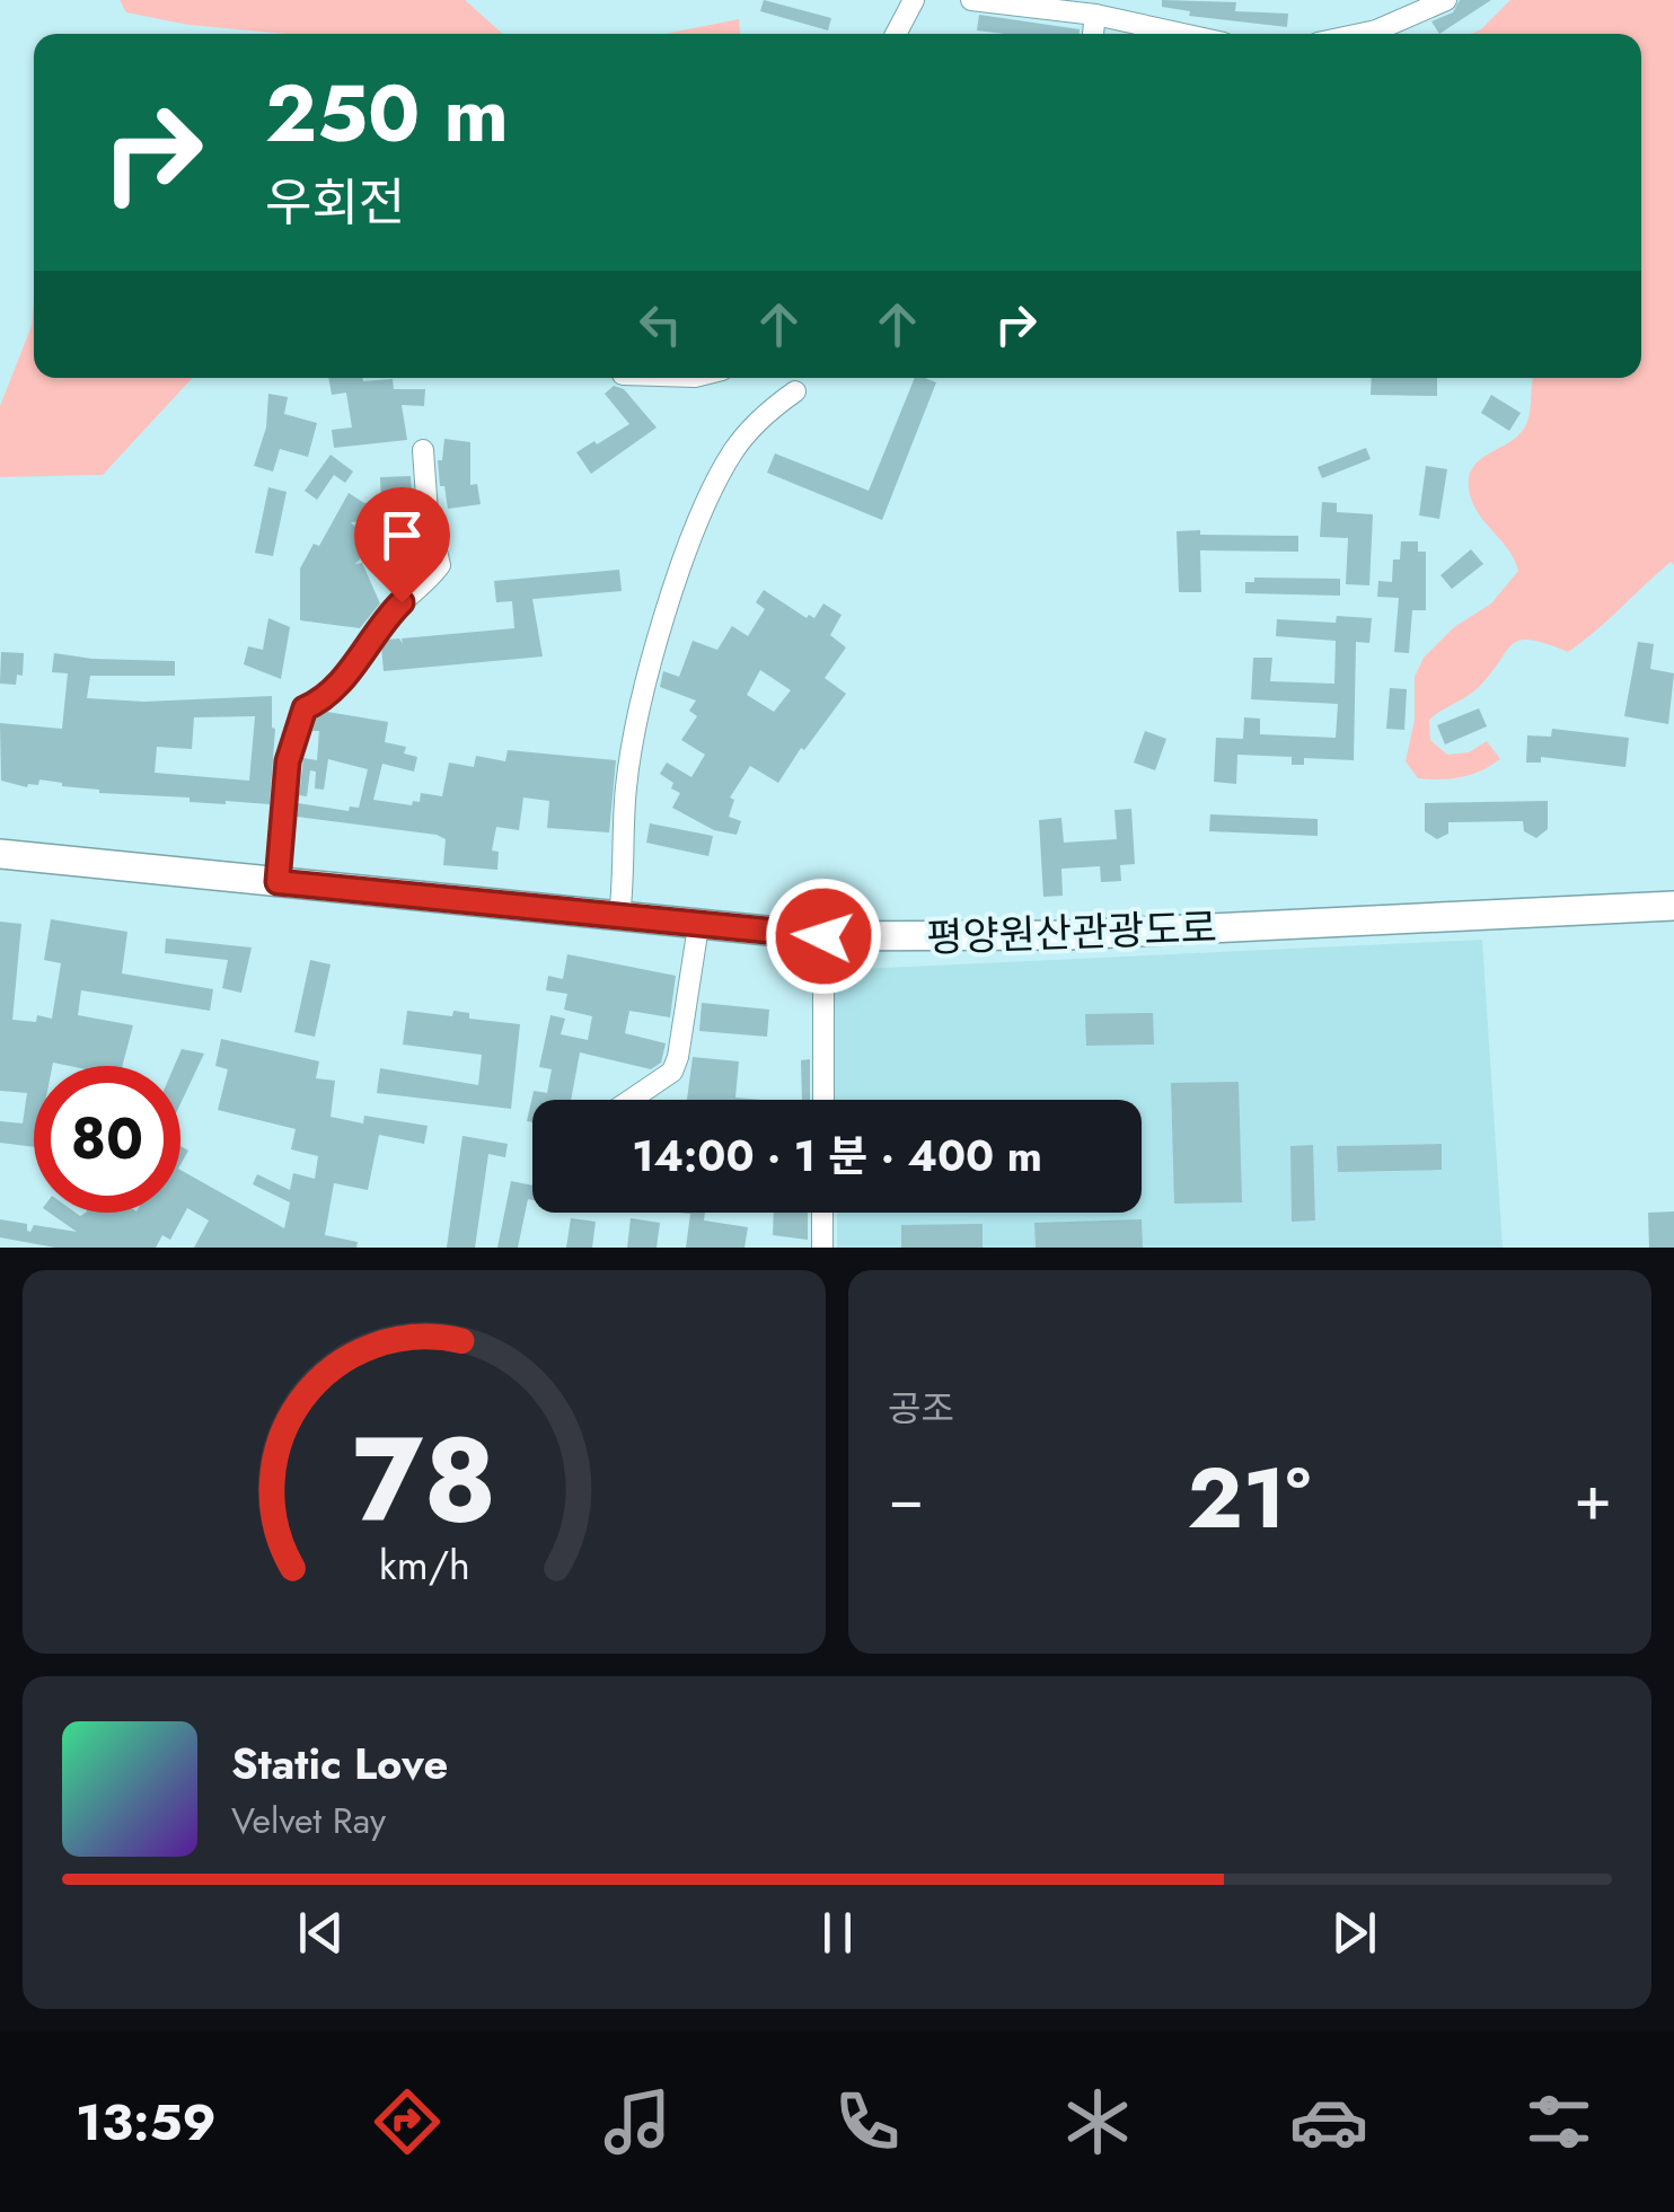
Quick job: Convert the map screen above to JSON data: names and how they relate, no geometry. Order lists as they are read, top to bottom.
{
  "streets": {
    "highway": ["평양원산관광도로"]
  },
  "page": {
    "turn": ["250 m", "우회전"],
    "limit": "80",
    "trip": "14:00 · 1 분 · 400 m",
    "tile": "공조",
    "heat": ["−", "21°", "+"],
    "song": ["Static Love", "Velvet Ray"],
    "tabs": "13:59",
    "gauge": ["78", "km/h"]
  }
}
